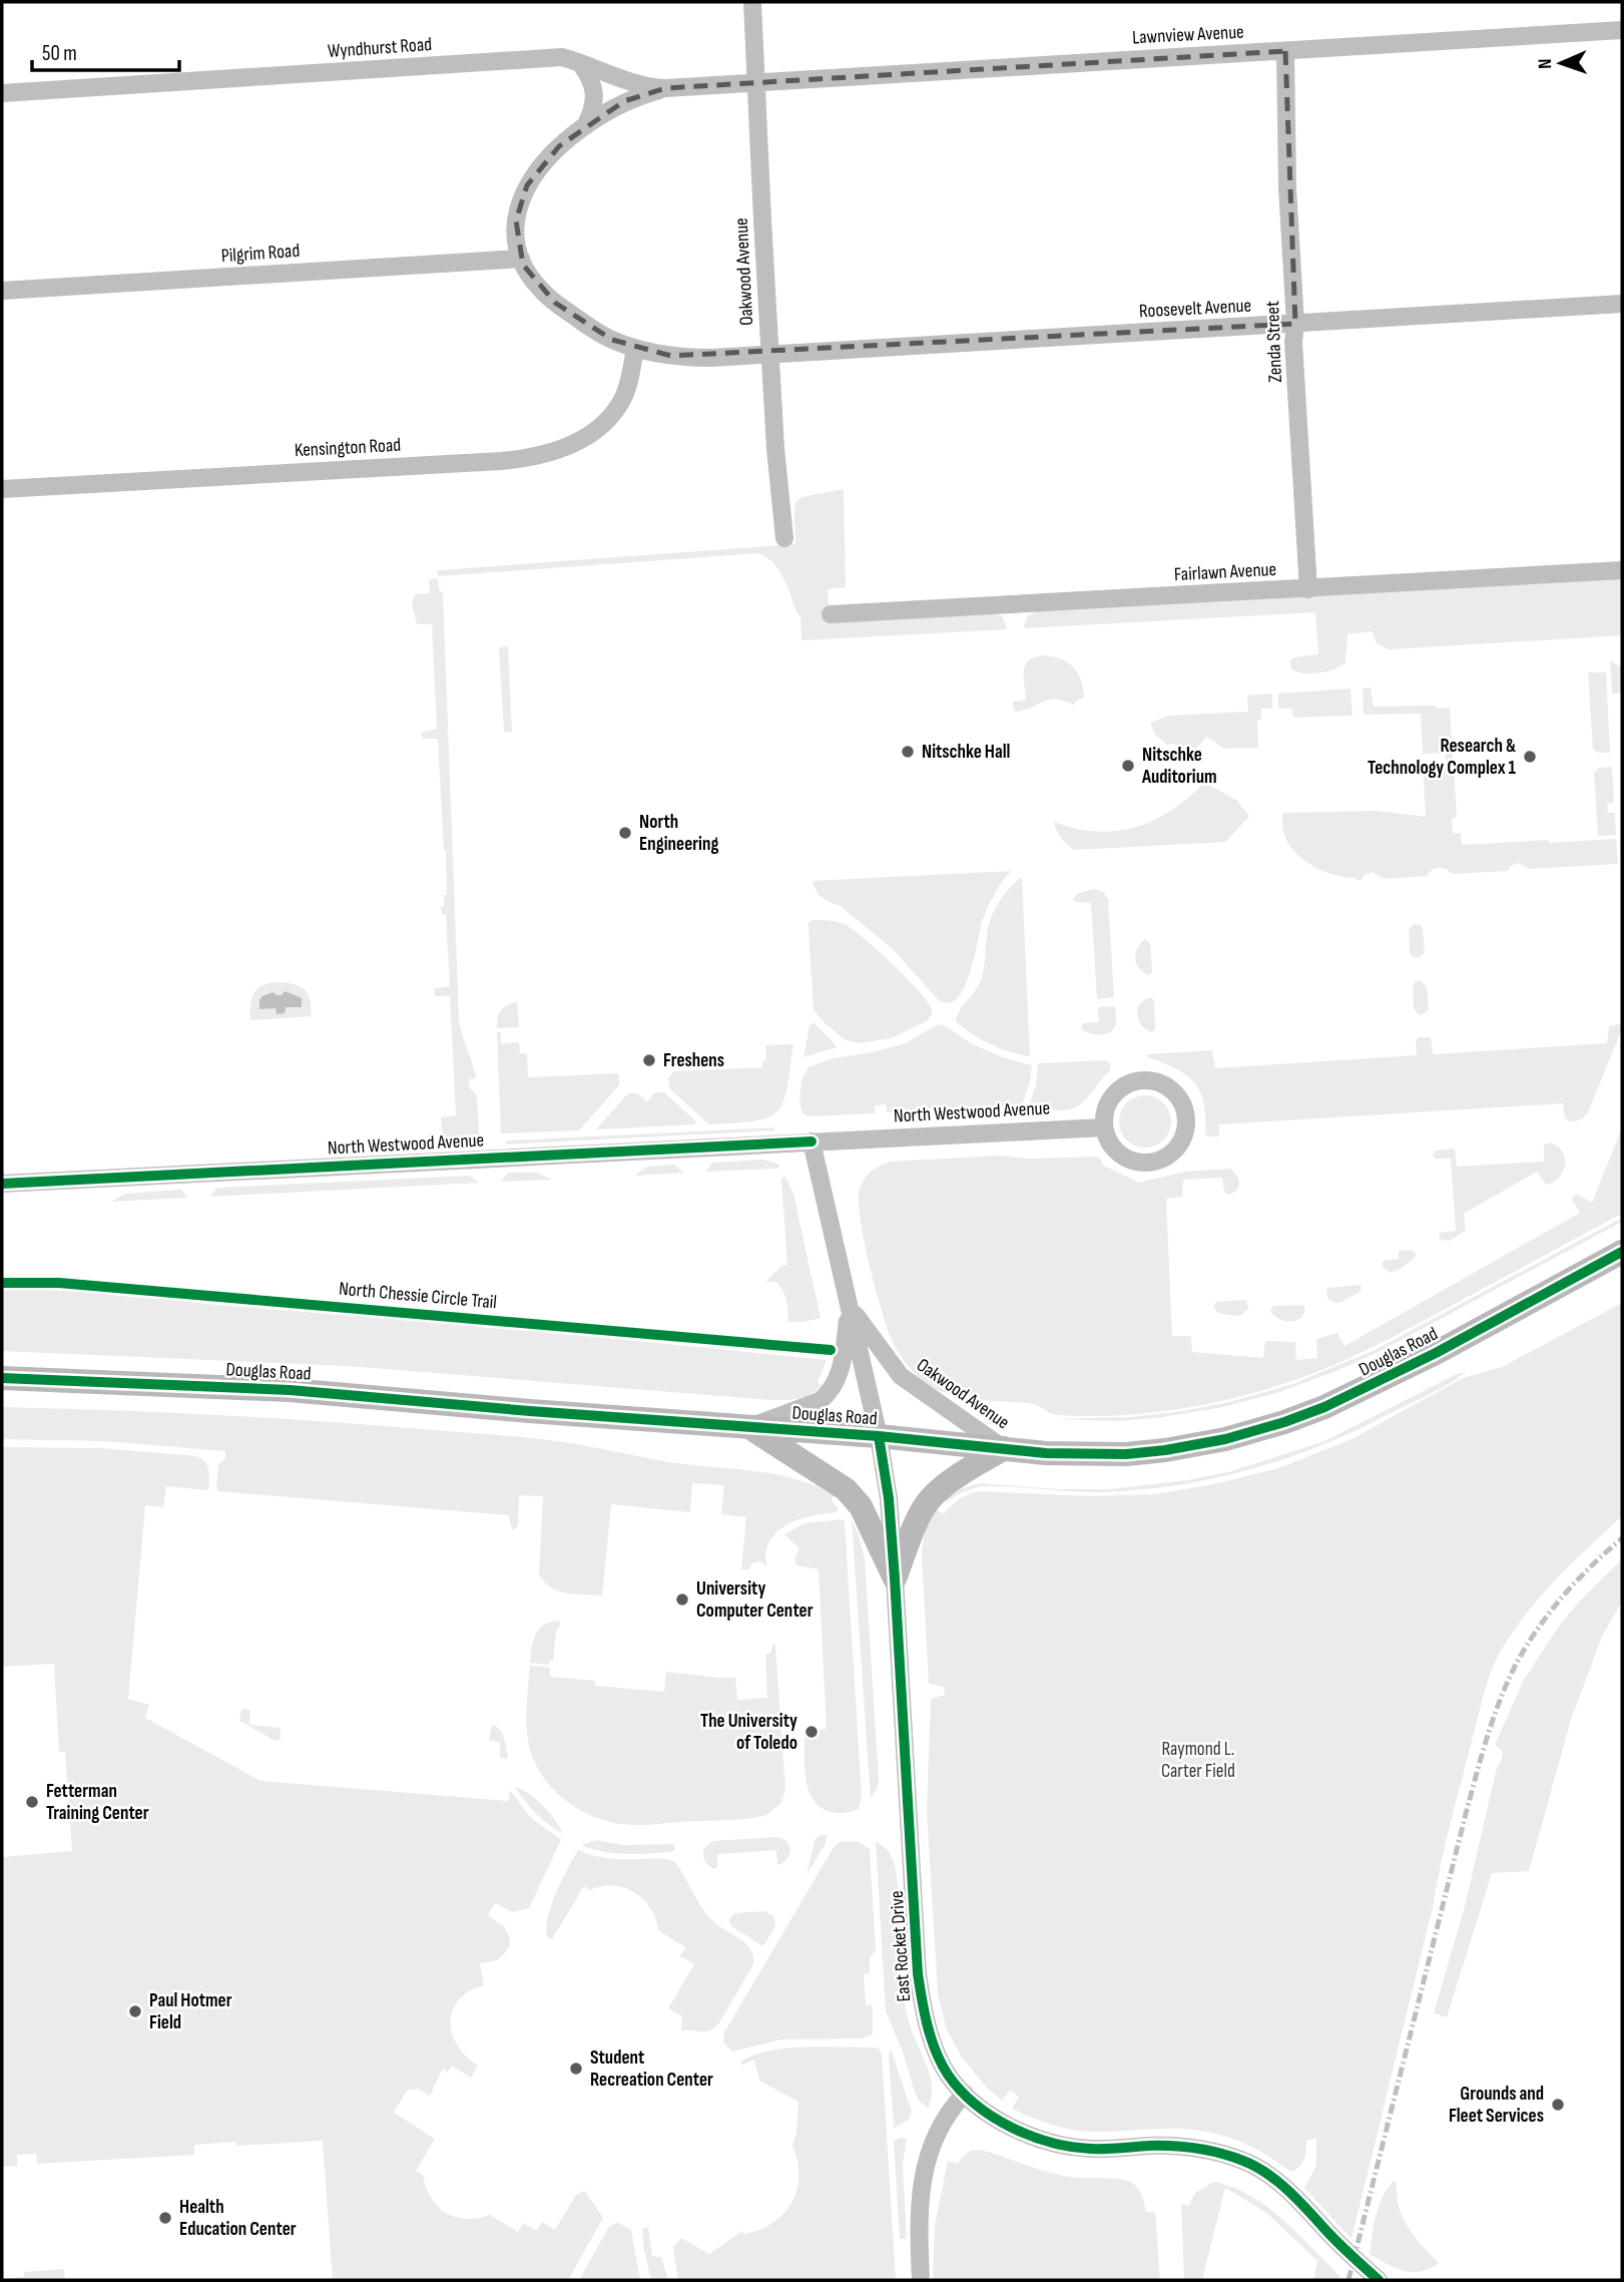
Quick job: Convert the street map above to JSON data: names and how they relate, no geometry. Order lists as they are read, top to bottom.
{
  "streets": {
    "street": [
      "Lawnview Avenue",
      "Wyndhurst Road",
      "Pilgrim Road",
      "Oakwood Avenue",
      "Roosevelt Avenue",
      "Zenda Street",
      "Kensington Road",
      "Fairlawn Avenue",
      "North Westwood Avenue",
      "Douglas Road",
      "East Rocket Drive"
    ],
    "cycle path": ["North Chessie Circle Trail"]
  },
  "crossings": [
    ["Lawnview Avenue", "Wyndhurst Road"],
    ["Lawnview Avenue", "Oakwood Avenue"],
    ["Lawnview Avenue", "Zenda Street"],
    ["Wyndhurst Road", "Oakwood Avenue"],
    ["Pilgrim Road", "Roosevelt Avenue"],
    ["Oakwood Avenue", "Roosevelt Avenue"],
    ["Oakwood Avenue", "North Westwood Avenue"],
    ["Oakwood Avenue", "Douglas Road"],
    ["Oakwood Avenue", "East Rocket Drive"],
    ["Roosevelt Avenue", "Zenda Street"],
    ["Roosevelt Avenue", "Kensington Road"],
    ["Zenda Street", "Fairlawn Avenue"],
    ["Douglas Road", "East Rocket Drive"]
  ],
  "parks": ["Raymond L. Carter Field"],
  "places": [
    "Nitschke Hall",
    "Research & Technology Complex 1",
    "Nitschke Auditorium",
    "North Engineering",
    "Freshens",
    "University Computer Center",
    "The University of Toledo",
    "Fetterman Training Center",
    "Paul Hotmer Field",
    "Student Recreation Center",
    "Grounds and Fleet Services",
    "Health Education Center"
  ],
  "scale_bar": "50 m",
  "north": "left"
}
